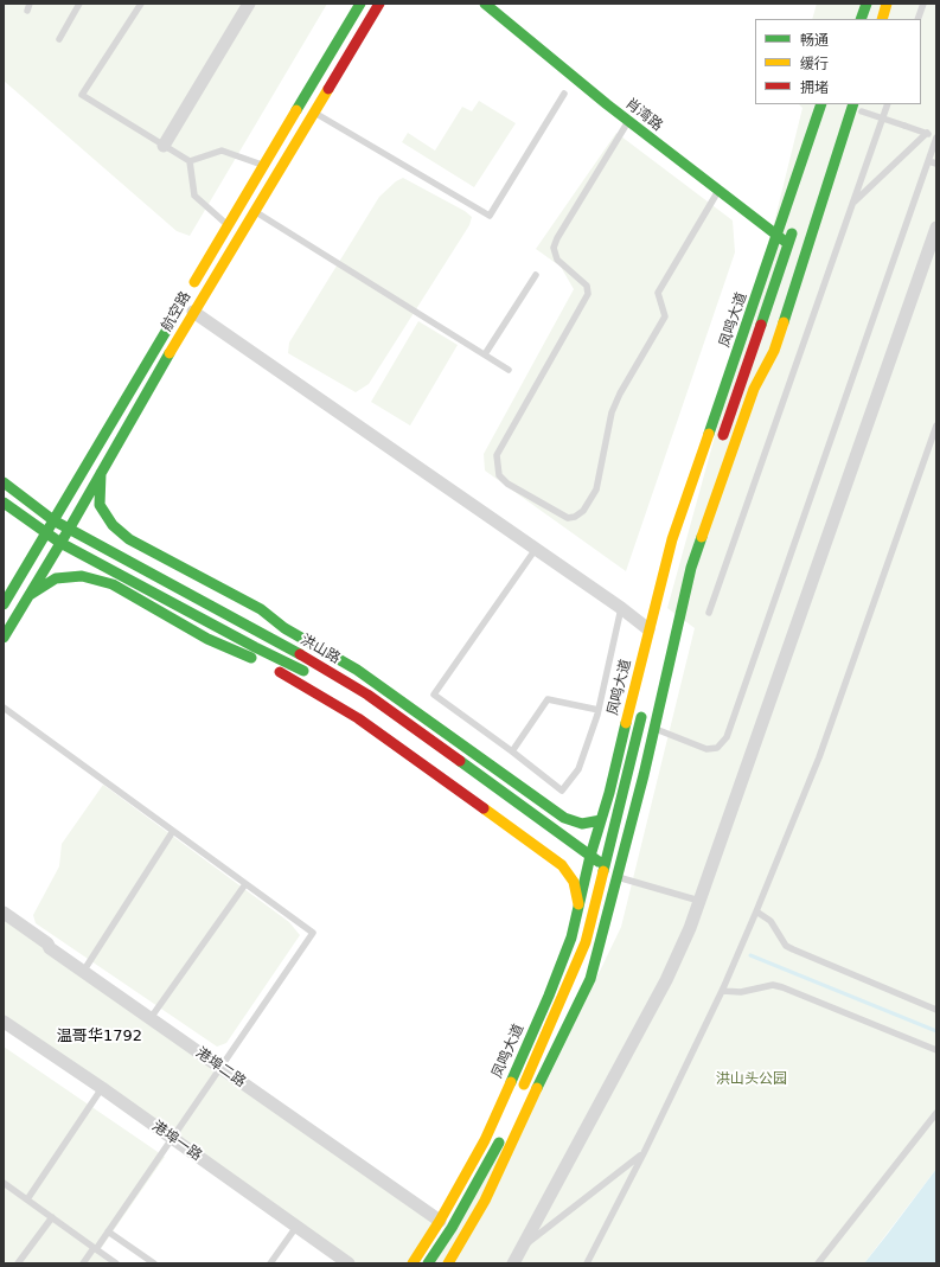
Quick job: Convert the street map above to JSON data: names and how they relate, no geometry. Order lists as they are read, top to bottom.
{
  "streets": {
    "street": [
      "肖湾路",
      "航空路",
      "凤鸣大道",
      "洪山路",
      "港埠二路",
      "港埠一路"
    ]
  },
  "crossings": [
    ["肖湾路", "凤鸣大道"],
    ["航空路", "洪山路"],
    ["凤鸣大道", "洪山路"],
    ["凤鸣大道", "港埠二路"]
  ],
  "districts": ["温哥华1792"],
  "parks": ["洪山头公园"],
  "legend": ["畅通", "缓行", "拥堵"]
}
